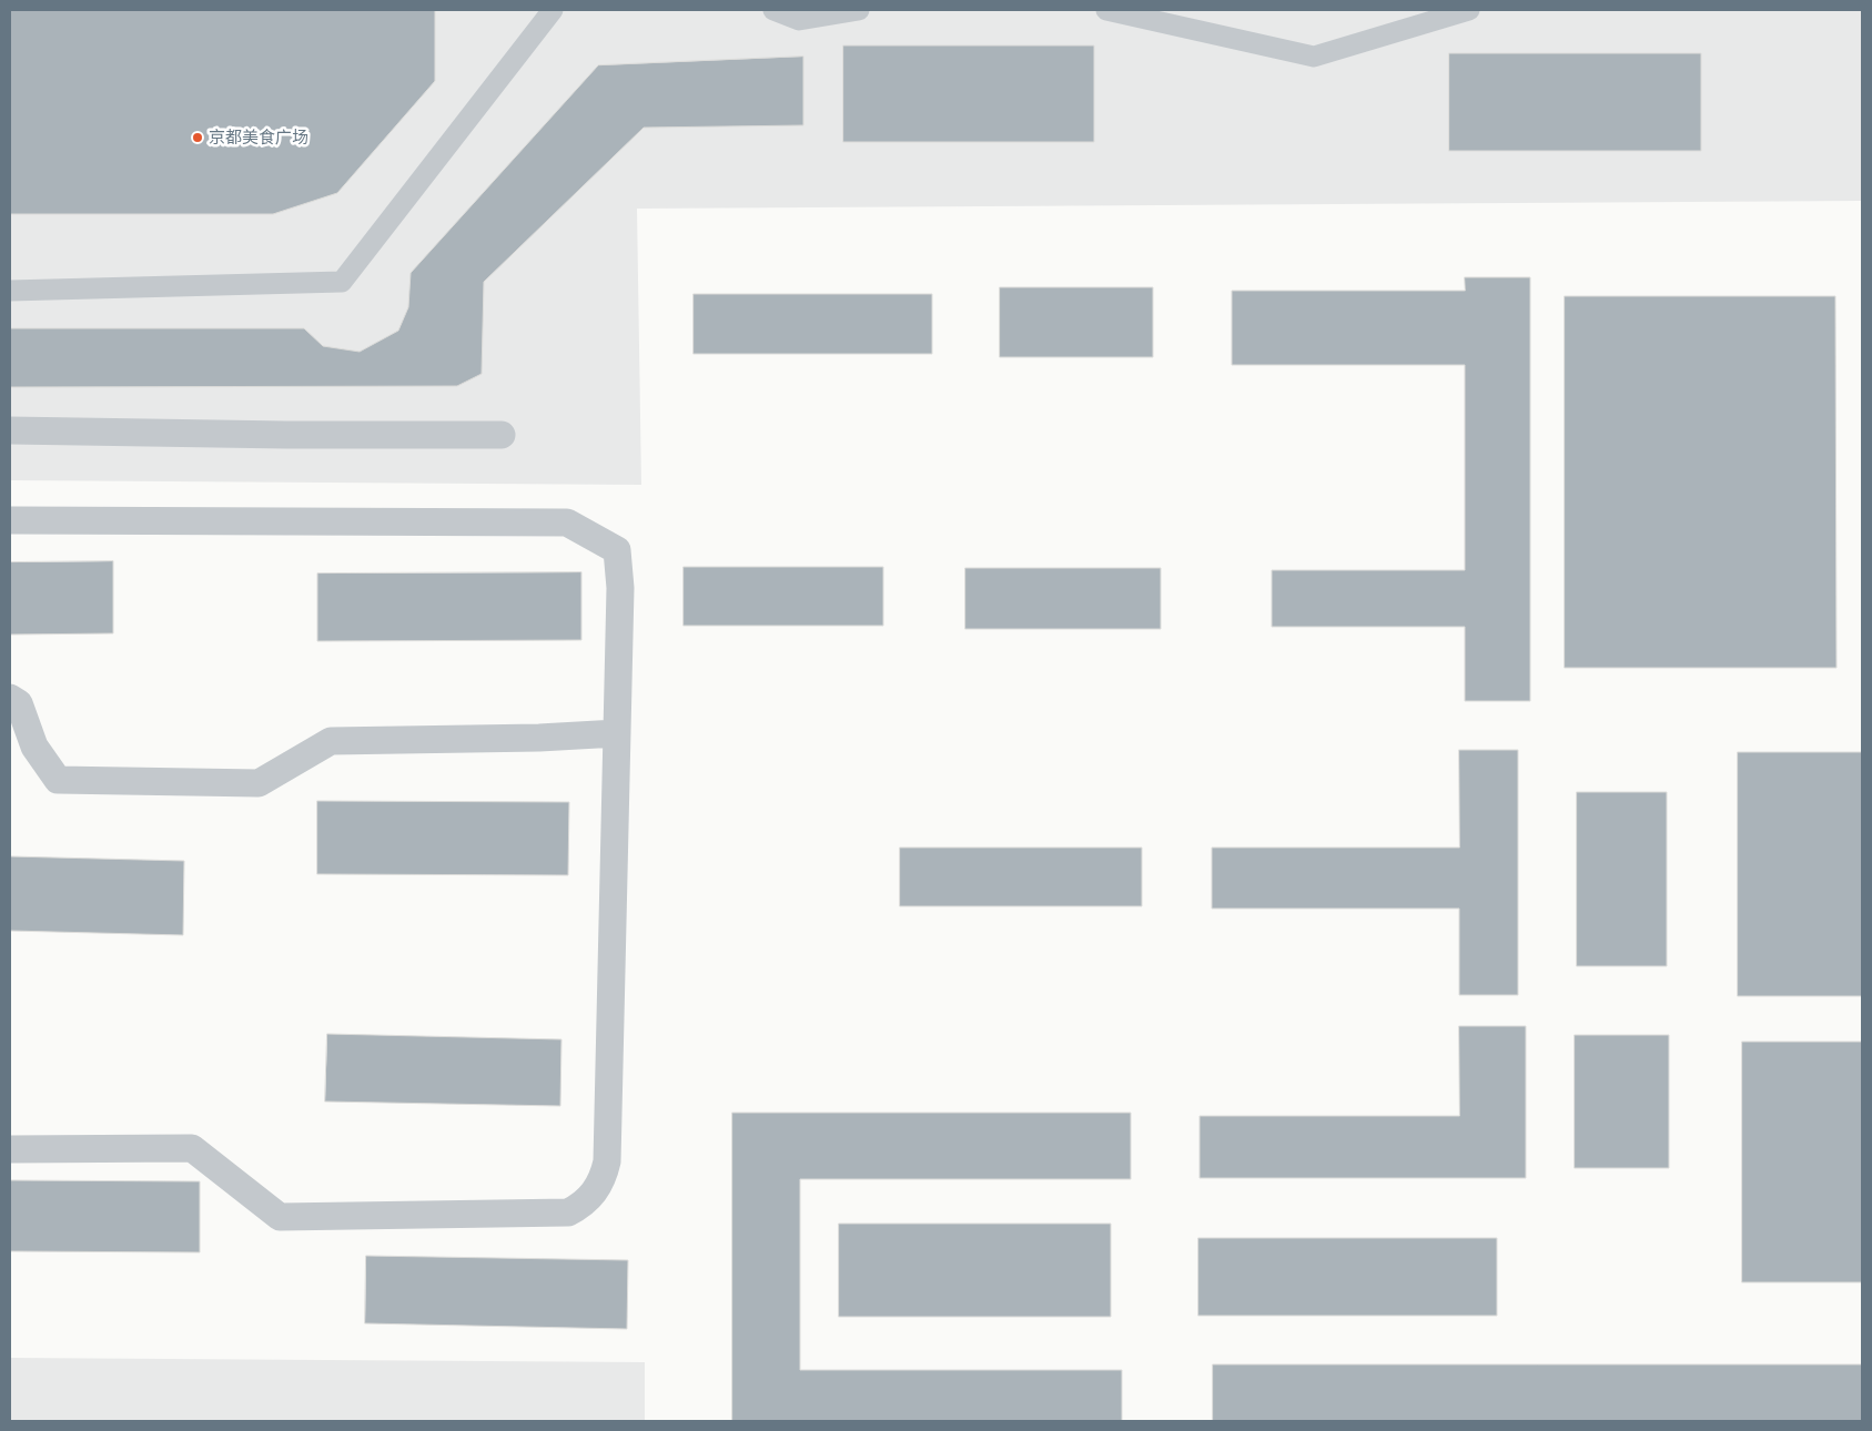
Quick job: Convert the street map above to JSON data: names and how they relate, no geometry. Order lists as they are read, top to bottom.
{
  "places": ["京都美食广场"]
}
